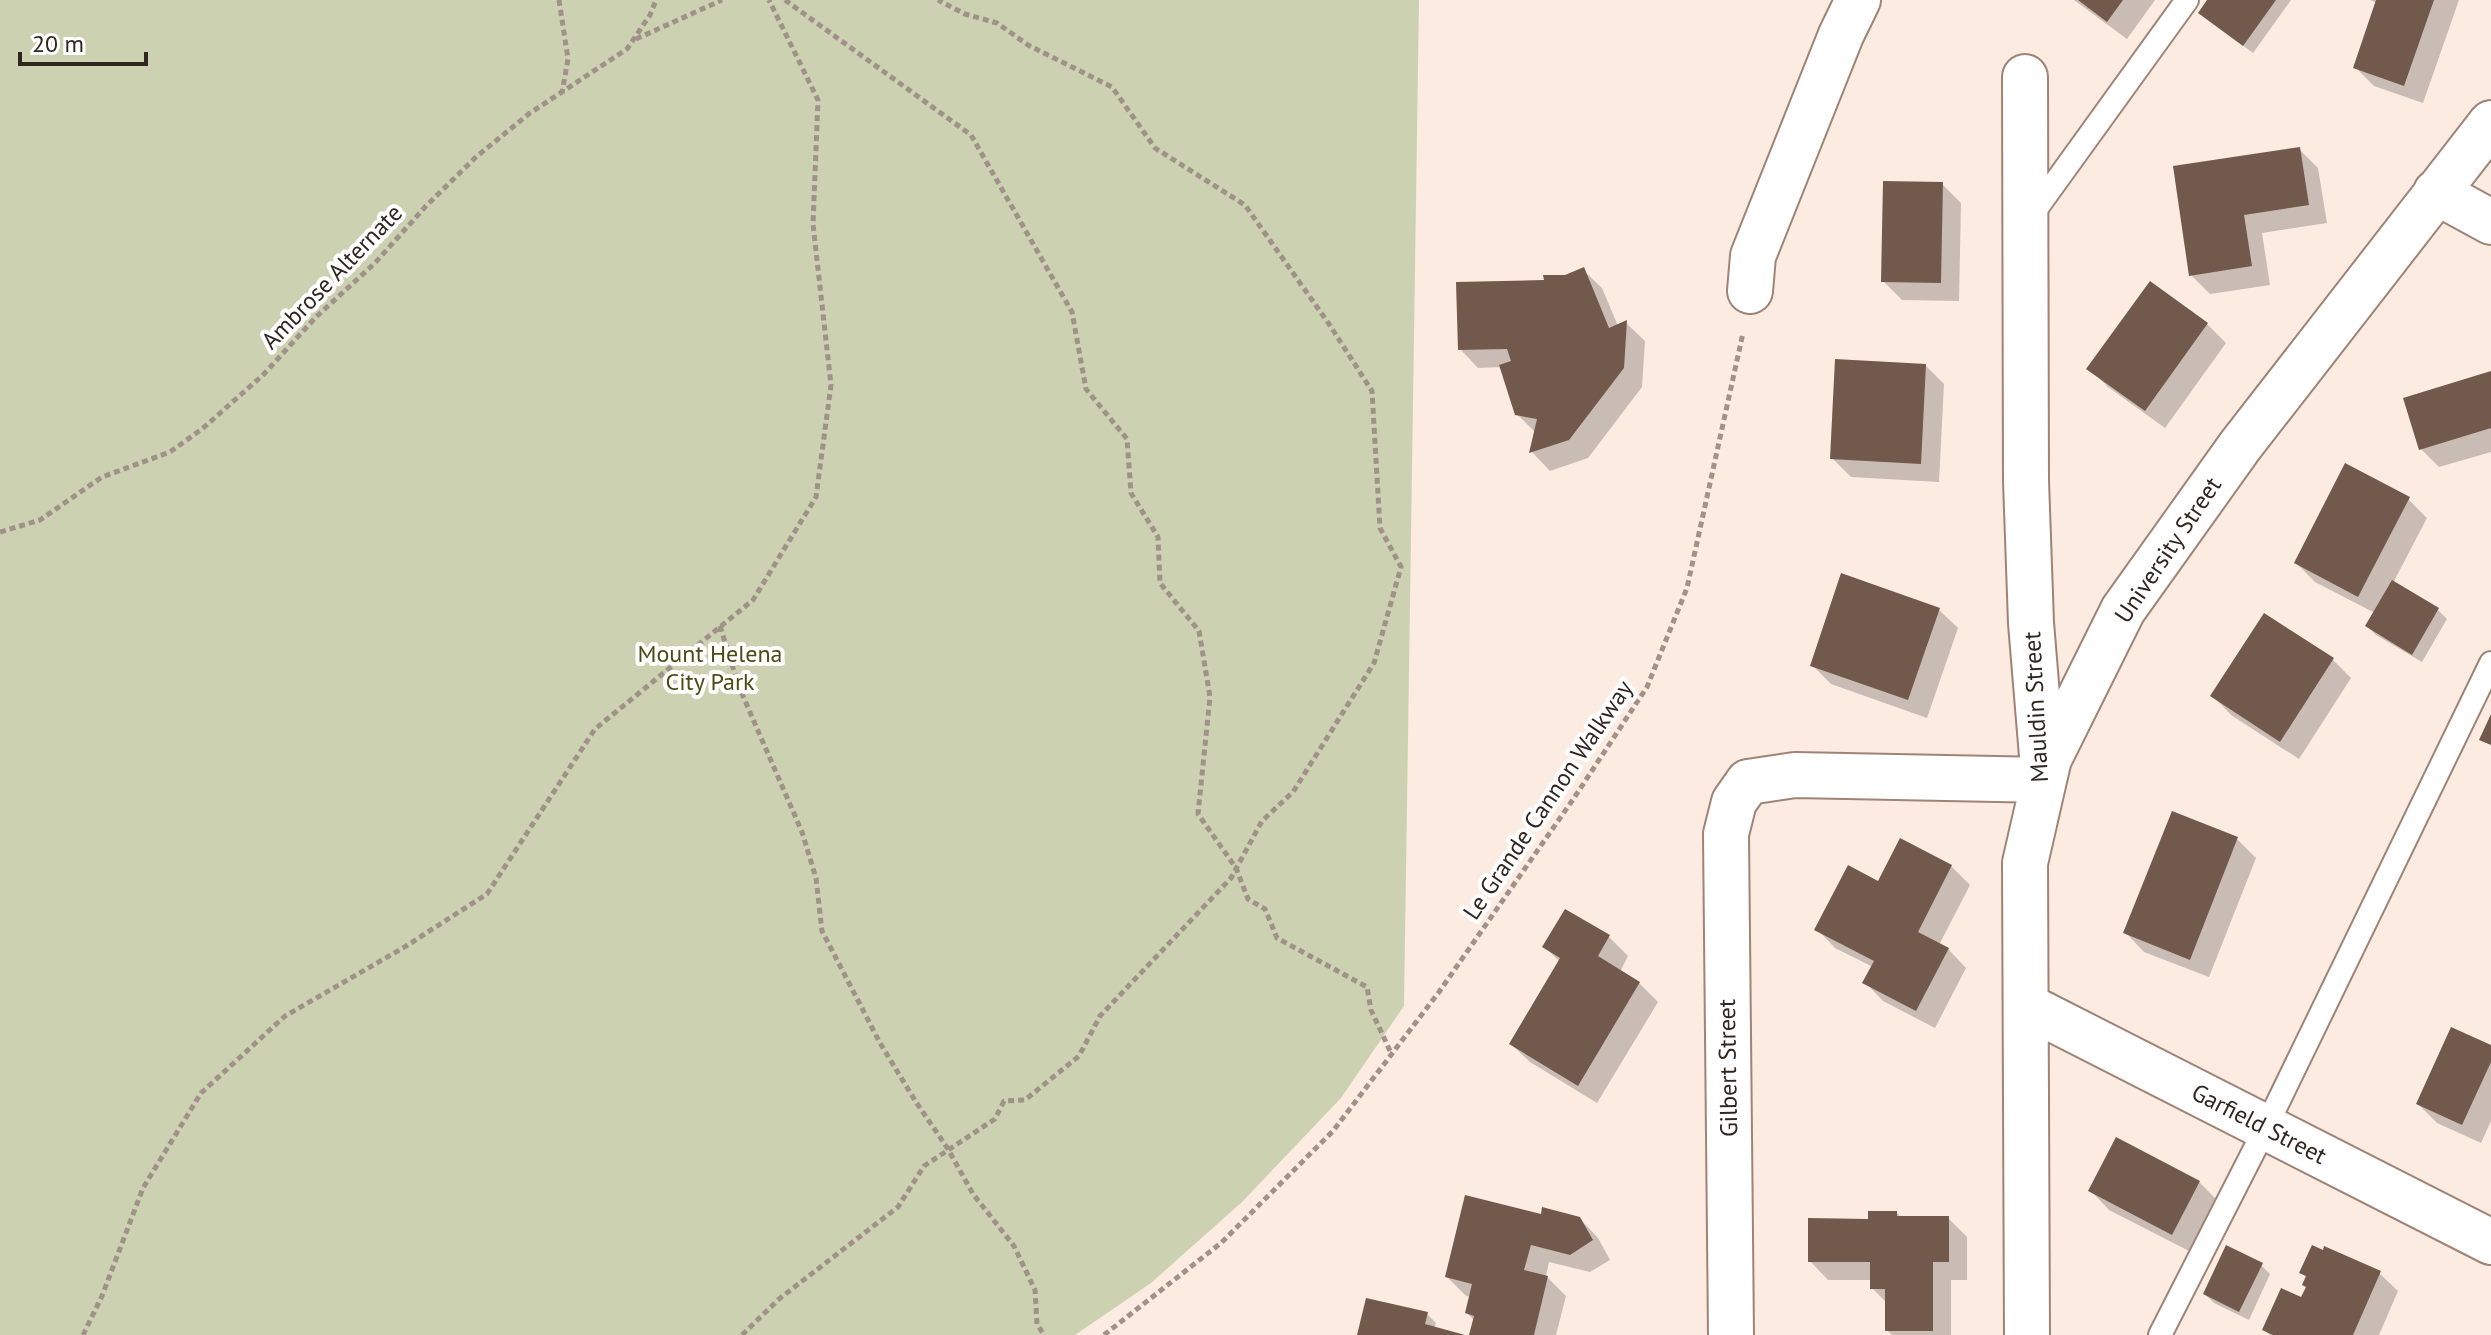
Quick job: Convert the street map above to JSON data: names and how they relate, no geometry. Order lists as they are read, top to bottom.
{
  "streets": {
    "street": [
      "University Street",
      "Mauldin Street",
      "Gilbert Street",
      "Garfield Street"
    ],
    "path": ["Ambrose Alternate", "Le Grande Cannon Walkway"]
  },
  "crossings": [
    ["University Street", "Mauldin Street"],
    ["University Street", "Gilbert Street"],
    ["Mauldin Street", "Gilbert Street"],
    ["Mauldin Street", "Garfield Street"]
  ],
  "parks": ["Mount Helena City Park"],
  "scale_bar": "20 m"
}
